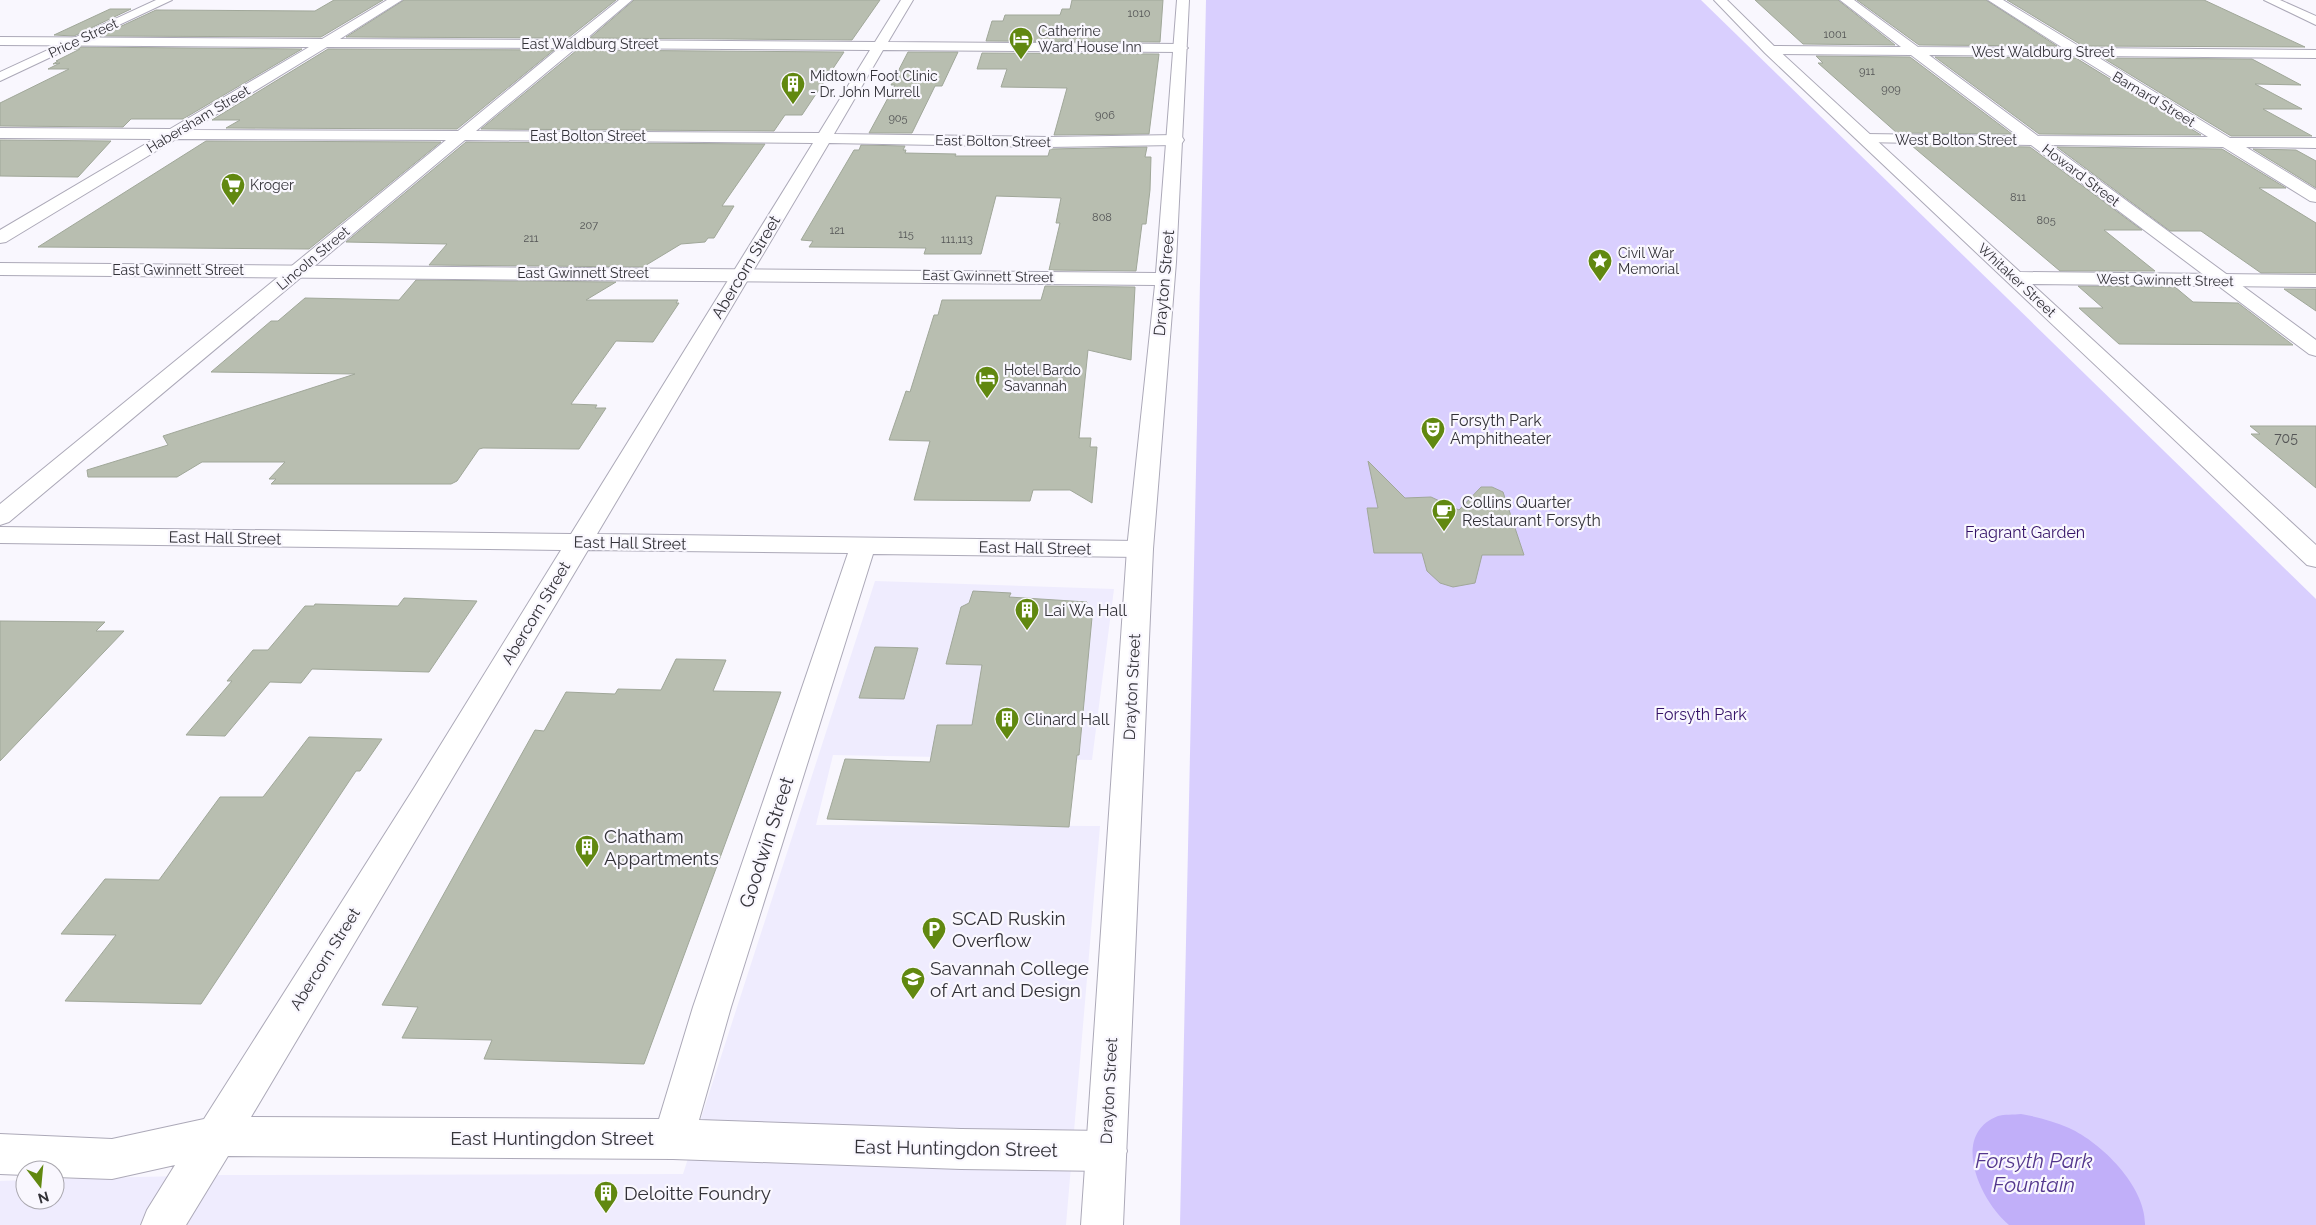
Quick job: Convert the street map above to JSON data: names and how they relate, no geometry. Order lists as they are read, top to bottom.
{
  "streets": {
    "street": [
      "Price Street",
      "East Waldburg Street",
      "West Waldburg Street",
      "Barnard Street",
      "Habersham Street",
      "East Bolton Street",
      "West Bolton Street",
      "Howard Street",
      "Lincoln Street",
      "Abercorn Street",
      "East Gwinnett Street",
      "Whitaker Street",
      "West Gwinnett Street",
      "Drayton Street",
      "East Hall Street",
      "Goodwin Street",
      "East Huntingdon Street"
    ]
  },
  "crossings": [
    ["Price Street", "East Waldburg Street"],
    ["East Waldburg Street", "Habersham Street"],
    ["East Waldburg Street", "Lincoln Street"],
    ["East Waldburg Street", "Abercorn Street"],
    ["East Waldburg Street", "Drayton Street"],
    ["West Waldburg Street", "Barnard Street"],
    ["West Waldburg Street", "Howard Street"],
    ["West Waldburg Street", "Whitaker Street"],
    ["Barnard Street", "West Bolton Street"],
    ["Habersham Street", "East Bolton Street"],
    ["East Bolton Street", "Lincoln Street"],
    ["East Bolton Street", "Abercorn Street"],
    ["East Bolton Street", "Drayton Street"],
    ["West Bolton Street", "Howard Street"],
    ["West Bolton Street", "Whitaker Street"],
    ["Howard Street", "West Gwinnett Street"],
    ["Lincoln Street", "East Gwinnett Street"],
    ["Abercorn Street", "East Gwinnett Street"],
    ["Abercorn Street", "East Hall Street"],
    ["Abercorn Street", "East Huntingdon Street"],
    ["East Gwinnett Street", "Drayton Street"],
    ["Whitaker Street", "West Gwinnett Street"],
    ["Drayton Street", "East Hall Street"],
    ["Drayton Street", "East Huntingdon Street"],
    ["East Hall Street", "Goodwin Street"],
    ["Goodwin Street", "East Huntingdon Street"]
  ],
  "water": ["Forsyth Park Fountain"],
  "parks": ["Fragrant Garden", "Forsyth Park"],
  "places": {
    "hotel": ["Catherine Ward House Inn", "Hotel Bardo Savannah"],
    "building": [
      "Midtown Foot Clinic - Dr. John Murrell",
      "Lai Wa Hall",
      "Clinard Hall",
      "Chatham Appartments",
      "Deloitte Foundry"
    ],
    "supermarket": ["Kroger"],
    "place": ["Civil War Memorial"],
    "theatre": ["Forsyth Park Amphitheater"],
    "cafe": ["Collins Quarter Restaurant Forsyth"],
    "parking": ["SCAD Ruskin Overflow"],
    "school or university": ["Savannah College of Art and Design"]
  },
  "house_numbers": [
    "1010",
    "1001",
    "911",
    "909",
    "906",
    "905",
    "811",
    "808",
    "805",
    "207",
    "121",
    "115",
    "211",
    "111,113",
    "705"
  ],
  "north": "bottom"
}
